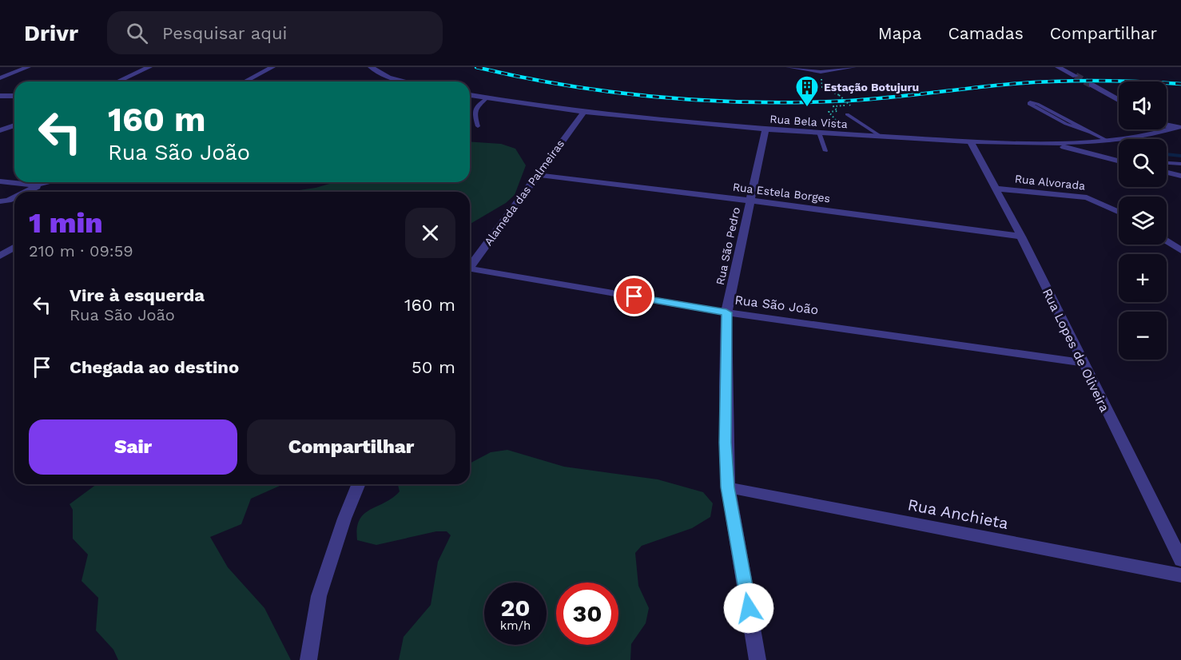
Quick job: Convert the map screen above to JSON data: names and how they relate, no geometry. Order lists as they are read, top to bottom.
{
  "streets": {
    "street": [
      "Rua Bela Vista",
      "Rua Alvorada",
      "Alameda das Palmeiras",
      "Rua Estela Borges",
      "Rua São Pedro",
      "Rua São João",
      "Rua Lopes de Oliveira",
      "Rua Anchieta"
    ]
  },
  "crossings": [
    ["Rua Bela Vista", "Alameda das Palmeiras"],
    ["Rua Bela Vista", "Rua São Pedro"],
    ["Rua Bela Vista", "Rua Lopes de Oliveira"],
    ["Rua Alvorada", "Rua Lopes de Oliveira"],
    ["Alameda das Palmeiras", "Rua Estela Borges"],
    ["Rua Estela Borges", "Rua São Pedro"],
    ["Rua Estela Borges", "Rua Lopes de Oliveira"],
    ["Rua São Pedro", "Rua São João"],
    ["Rua São Pedro", "Rua Anchieta"],
    ["Rua São João", "Rua Lopes de Oliveira"]
  ],
  "places": {
    "building": ["Estação Botujuru"]
  },
  "page": {
    "header": "Drivr",
    "search": "Pesquisar aqui",
    "nav": ["Mapa", "Camadas", "Compartilhar"],
    "map_buttons": ["+", "−"],
    "turn": ["160 m", "Rua São João"],
    "heading": ["1 min", "210 m · 09:59"],
    "list": [
      {
        "name": "Vire à esquerda",
        "note": "Rua São João",
        "value": "160 m"
      },
      {
        "name": "Chegada ao destino",
        "value": "50 m"
      }
    ],
    "buttons": ["Sair", "Compartilhar"],
    "speed": "20 km/h",
    "limit": "30"
  }
}
